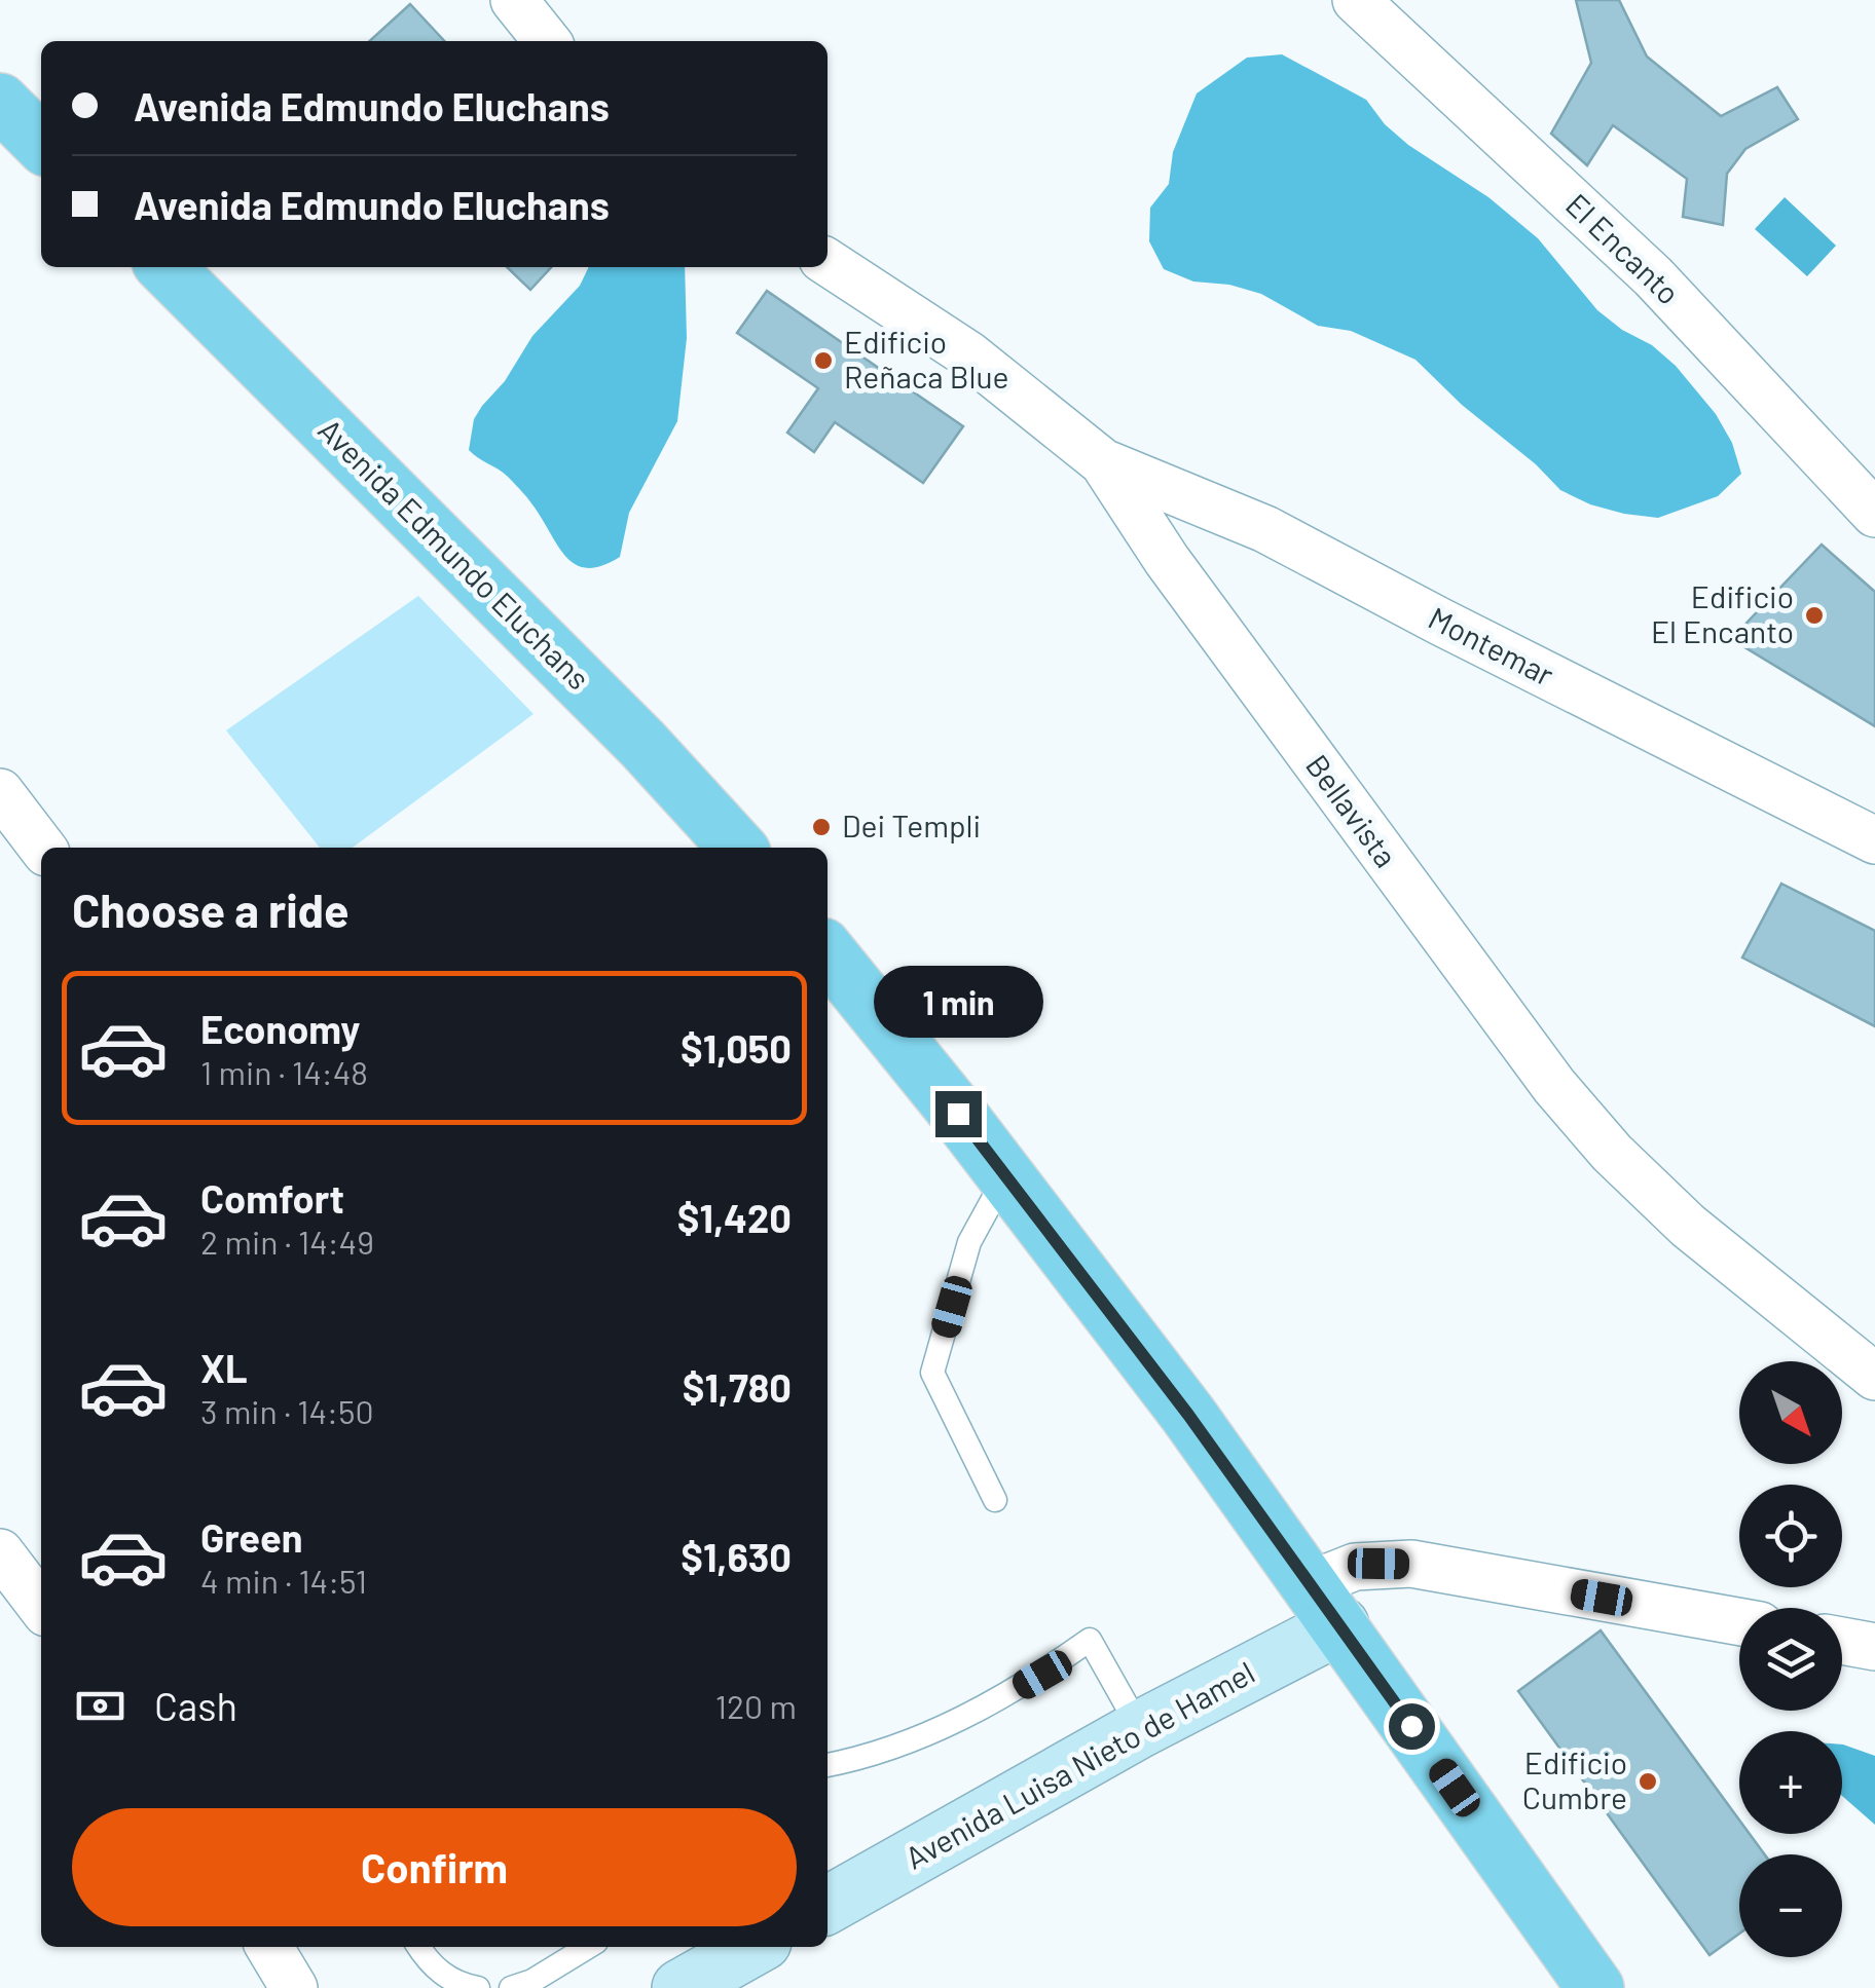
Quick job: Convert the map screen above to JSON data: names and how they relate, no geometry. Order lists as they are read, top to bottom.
{
  "streets": {
    "main road": ["Avenida Edmundo Eluchans", "Avenida Luisa Nieto de Hamel"],
    "street": ["El Encanto", "Montemar", "Bellavista"]
  },
  "crossings": [
    ["Montemar", "Bellavista"]
  ],
  "places": [
    "Edificio Reñaca Blue",
    "Edificio El Encanto",
    "Dei Templi",
    "Edificio Cumbre"
  ],
  "north": "bottom right",
  "page": {
    "banner": ["Avenida Edmundo Eluchans", "Avenida Edmundo Eluchans"],
    "heading": "Choose a ride",
    "bubble": "1 min",
    "list": [
      {
        "name": "Economy",
        "note": "1 min · 14:48",
        "value": "$1,050"
      },
      {
        "name": "Comfort",
        "note": "2 min · 14:49",
        "value": "$1,420"
      },
      {
        "name": "XL",
        "note": "3 min · 14:50",
        "value": "$1,780"
      },
      {
        "name": "Green",
        "note": "4 min · 14:51",
        "value": "$1,630"
      }
    ],
    "map_buttons": ["+", "−"],
    "pay": ["Cash", "120 m"],
    "buttons": "Confirm"
  }
}
